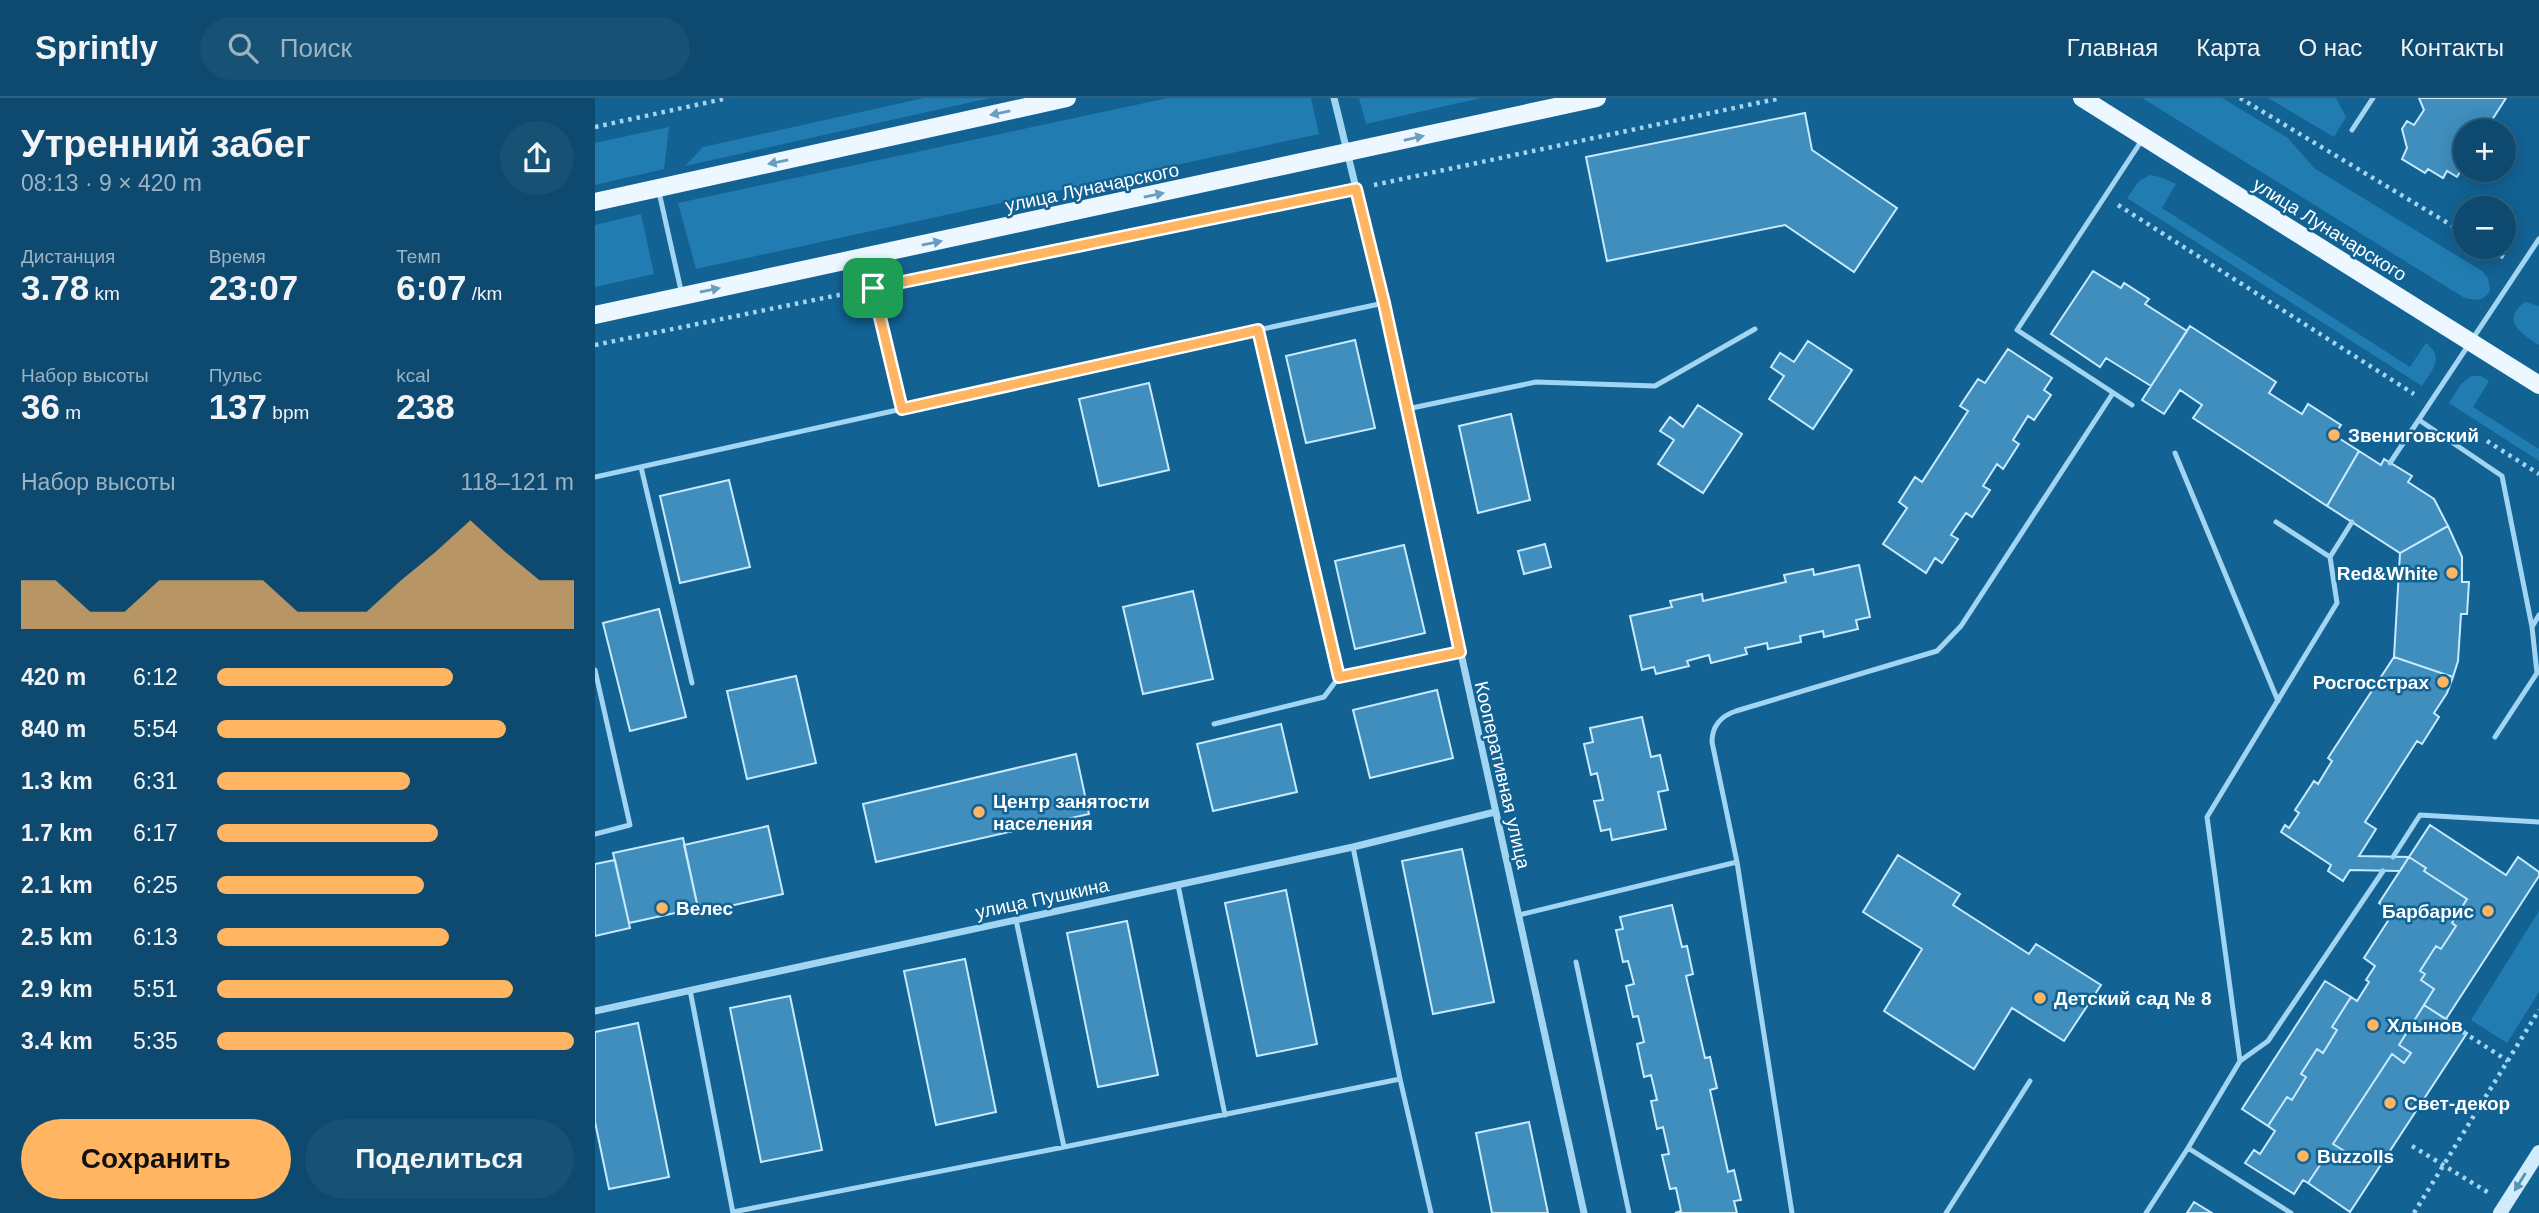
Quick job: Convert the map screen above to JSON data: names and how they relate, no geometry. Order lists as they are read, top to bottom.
{
  "streets": {
    "main road": ["улица Луначарского"],
    "street": ["Кооперативная улица", "улица Пушкина"]
  },
  "crossings": [
    ["улица Луначарского", "Кооперативная улица"],
    ["Кооперативная улица", "улица Пушкина"]
  ],
  "places": [
    "Звениговский",
    "Red&White",
    "Росгосстрах",
    "Центр занятости населения",
    "Велес",
    "Барбарис",
    "Детский сад № 8",
    "Хлынов",
    "Свет-декор",
    "Buzzolls"
  ],
  "page": {
    "header": "Sprintly",
    "search": "Поиск",
    "nav": [
      "Главная",
      "Карта",
      "О нас",
      "Контакты"
    ],
    "heading": ["Утренний забег", "08:13 · 9 × 420 m"],
    "map_buttons": ["+", "−"],
    "stats": [
      ["Дистанция", "3.78 km"],
      ["Время", "23:07"],
      ["Темп", "6:07 /km"],
      ["Набор высоты", "36 m"],
      ["Пульс", "137 bpm"],
      ["kcal", "238"]
    ],
    "chart": ["Набор высоты", "118–121 m"],
    "list": [
      {
        "name": "420 m",
        "note": "6:12"
      },
      {
        "name": "840 m",
        "note": "5:54"
      },
      {
        "name": "1.3 km",
        "note": "6:31"
      },
      {
        "name": "1.7 km",
        "note": "6:17"
      },
      {
        "name": "2.1 km",
        "note": "6:25"
      },
      {
        "name": "2.5 km",
        "note": "6:13"
      },
      {
        "name": "2.9 km",
        "note": "5:51"
      },
      {
        "name": "3.4 km",
        "note": "5:35"
      }
    ],
    "buttons": ["Сохранить", "Поделиться"]
  }
}
